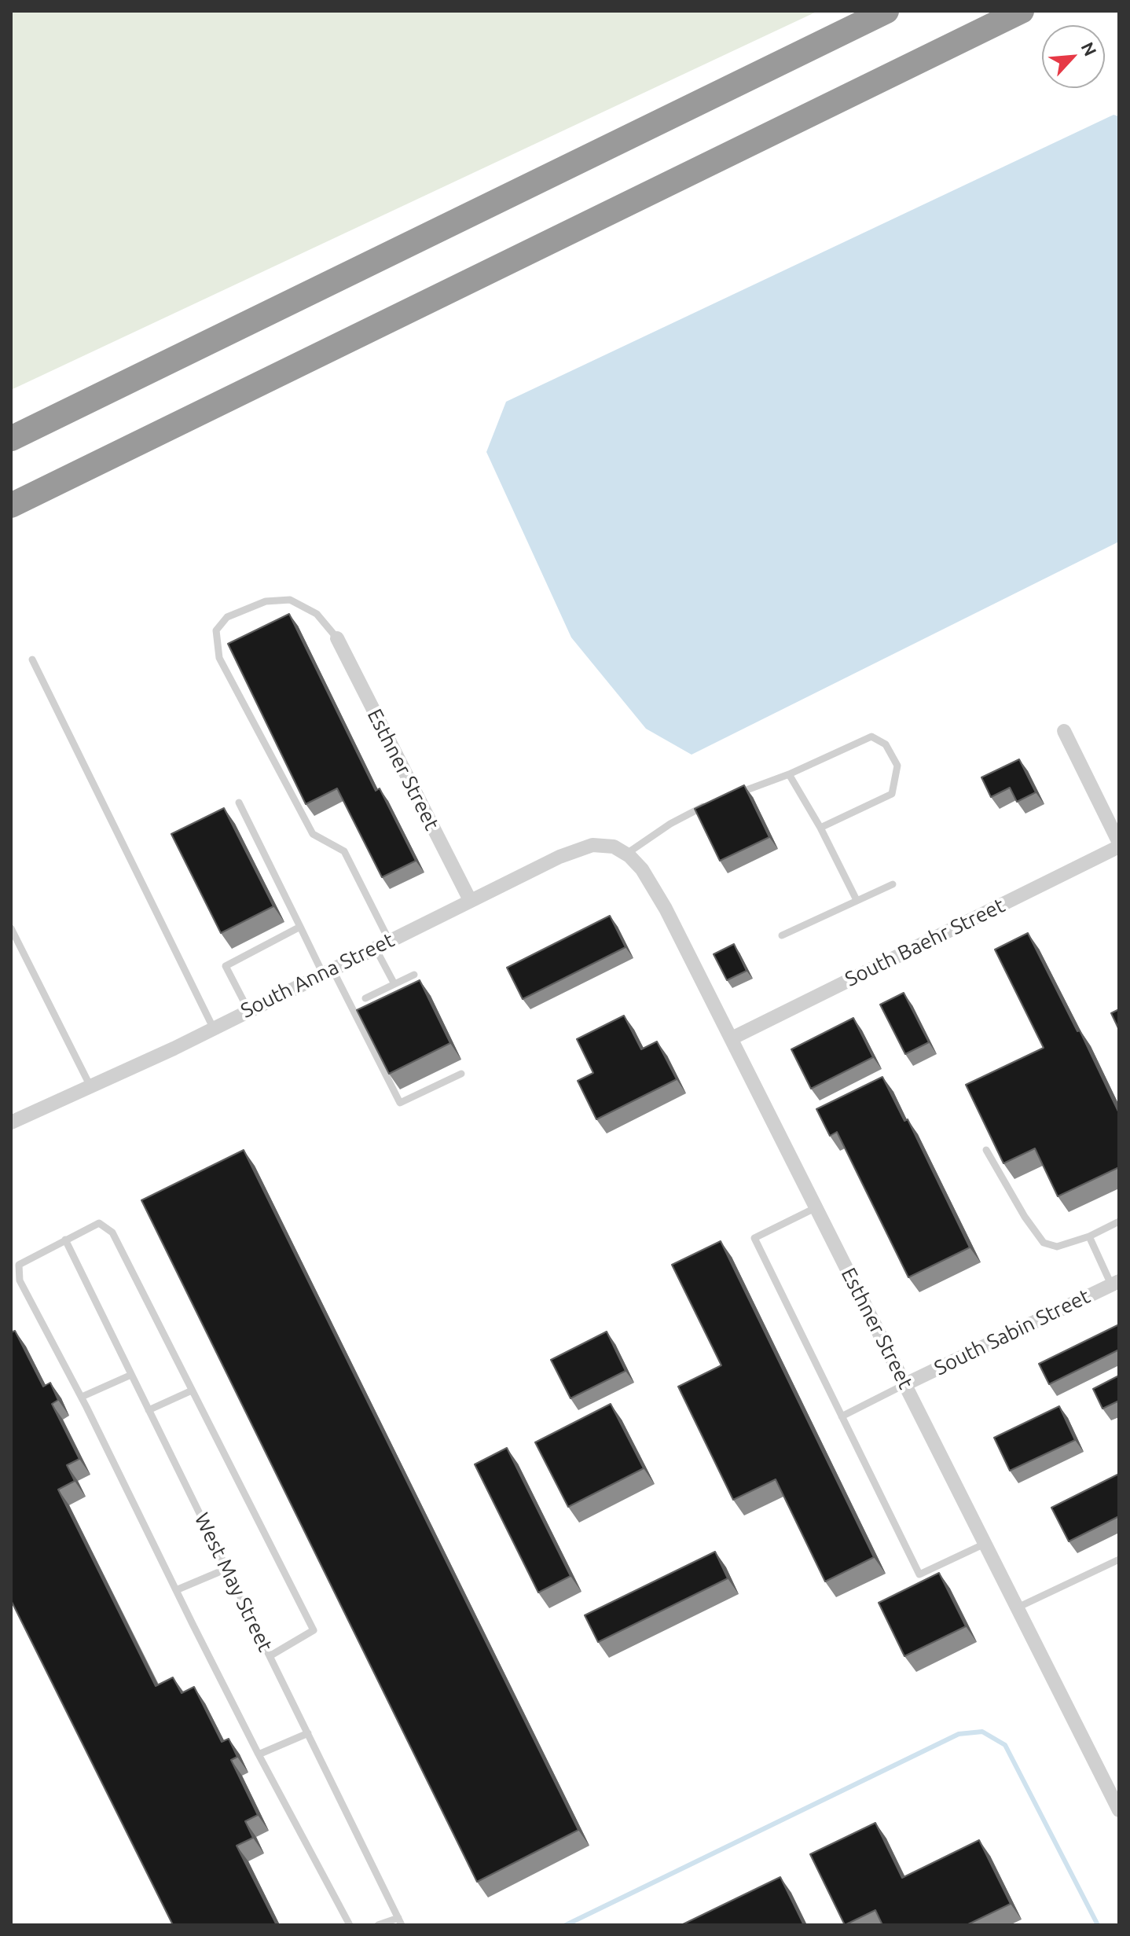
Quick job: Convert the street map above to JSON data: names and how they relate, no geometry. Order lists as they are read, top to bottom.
{
  "streets": {
    "street": [
      "Esthner Street",
      "South Baehr Street",
      "South Anna Street",
      "South Sabin Street"
    ],
    "lane": ["West May Street"]
  },
  "crossings": [
    ["Esthner Street", "South Baehr Street"],
    ["Esthner Street", "South Anna Street"],
    ["Esthner Street", "South Sabin Street"]
  ],
  "north": "top right"
}
